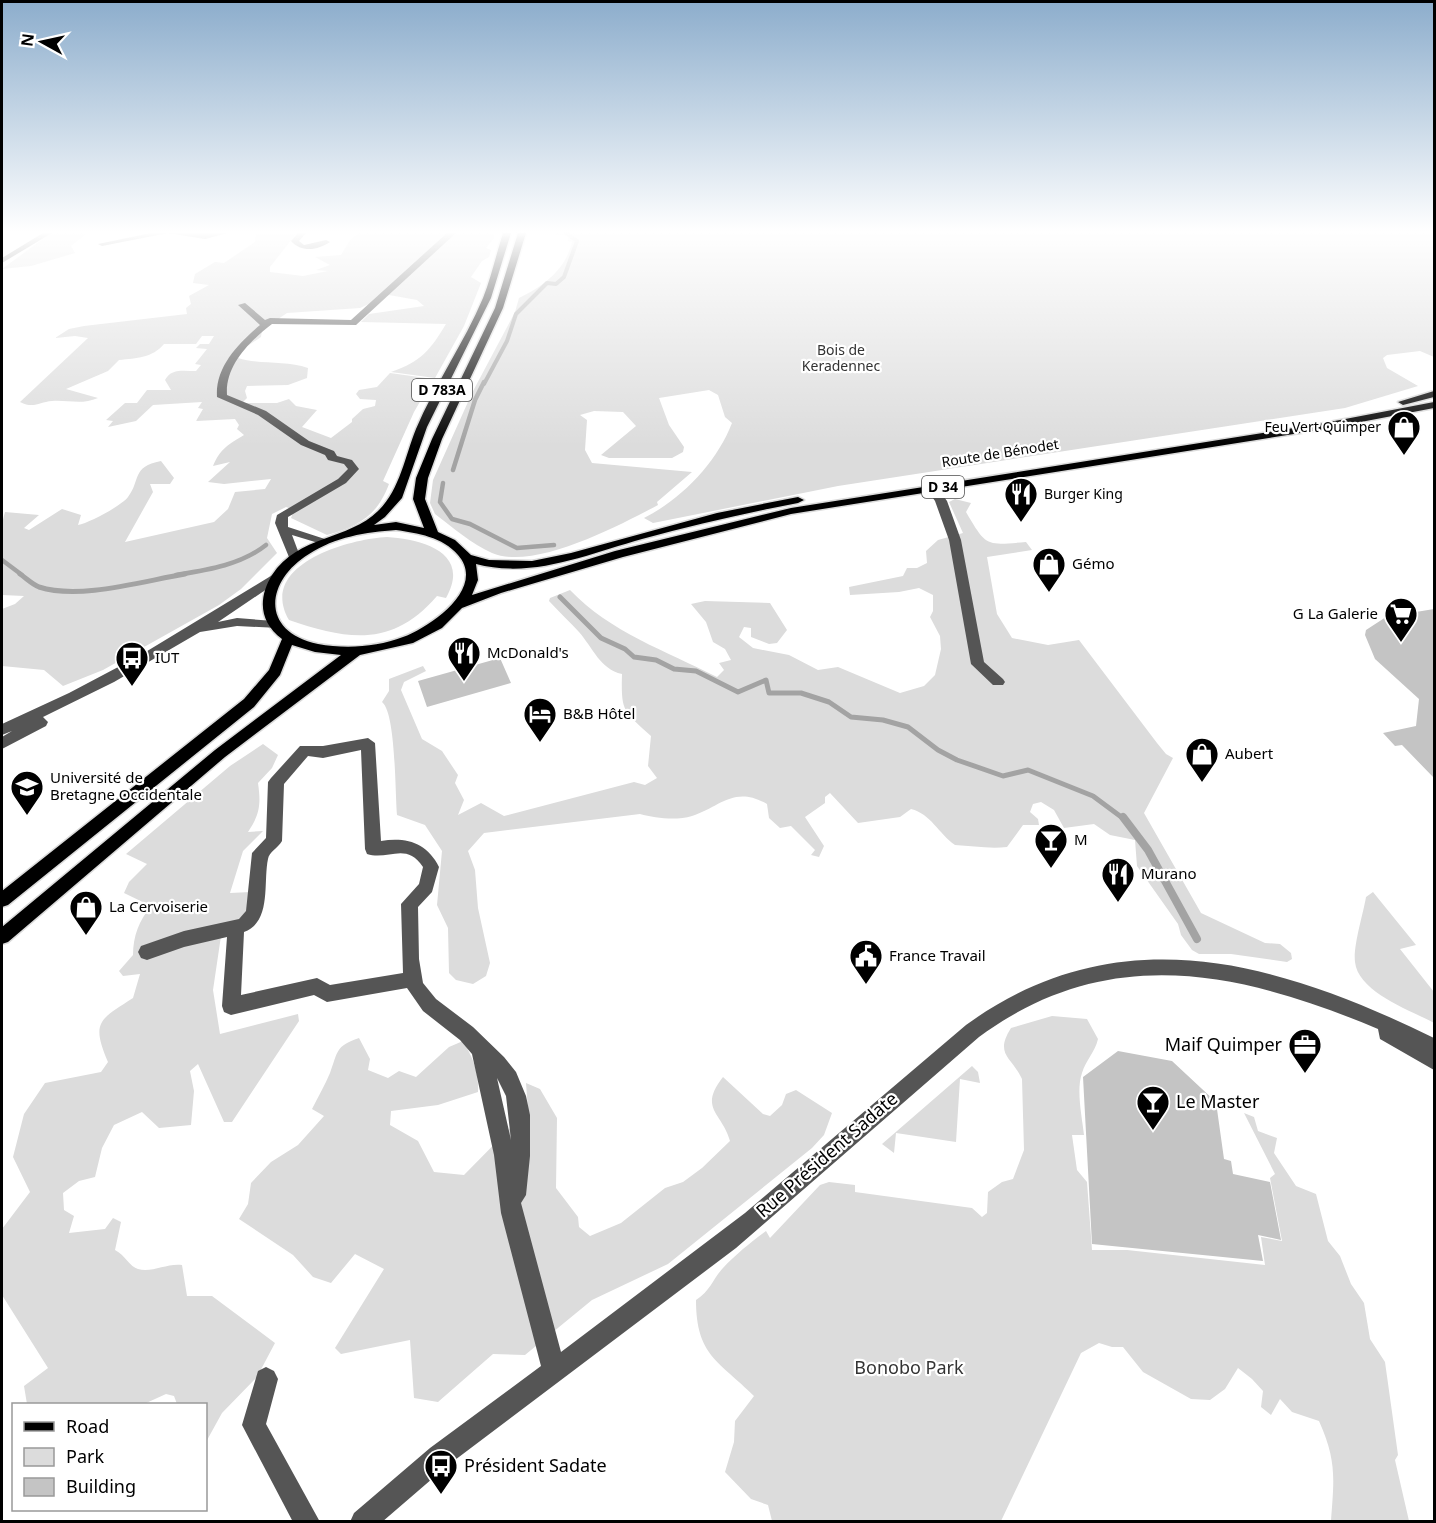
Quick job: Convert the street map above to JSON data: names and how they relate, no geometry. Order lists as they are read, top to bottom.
{
  "streets": {
    "main road": ["D 783A", "Route de Bénodet", "D 34"],
    "street": ["Rue Président Sadate"]
  },
  "crossings": [
    ["D 783A", "Route de Bénodet"]
  ],
  "parks": ["Bois de Keradennec", "Bonobo Park"],
  "places": {
    "shop": [
      "Feu Vert Quimper",
      "Gémo",
      "Aubert",
      "La Cervoiserie"
    ],
    "restaurant": ["Burger King", "McDonald's", "Murano"],
    "supermarket": ["G La Galerie"],
    "bus stop": ["IUT", "Président Sadate"],
    "hotel": ["B&B Hôtel"],
    "school or university": ["Université de Bretagne Occidentale"],
    "bar": ["M", "Le Master"],
    "public building": ["France Travail"],
    "office": ["Maif Quimper"]
  },
  "legend": ["Road", "Park", "Building"],
  "north": "left"
}
